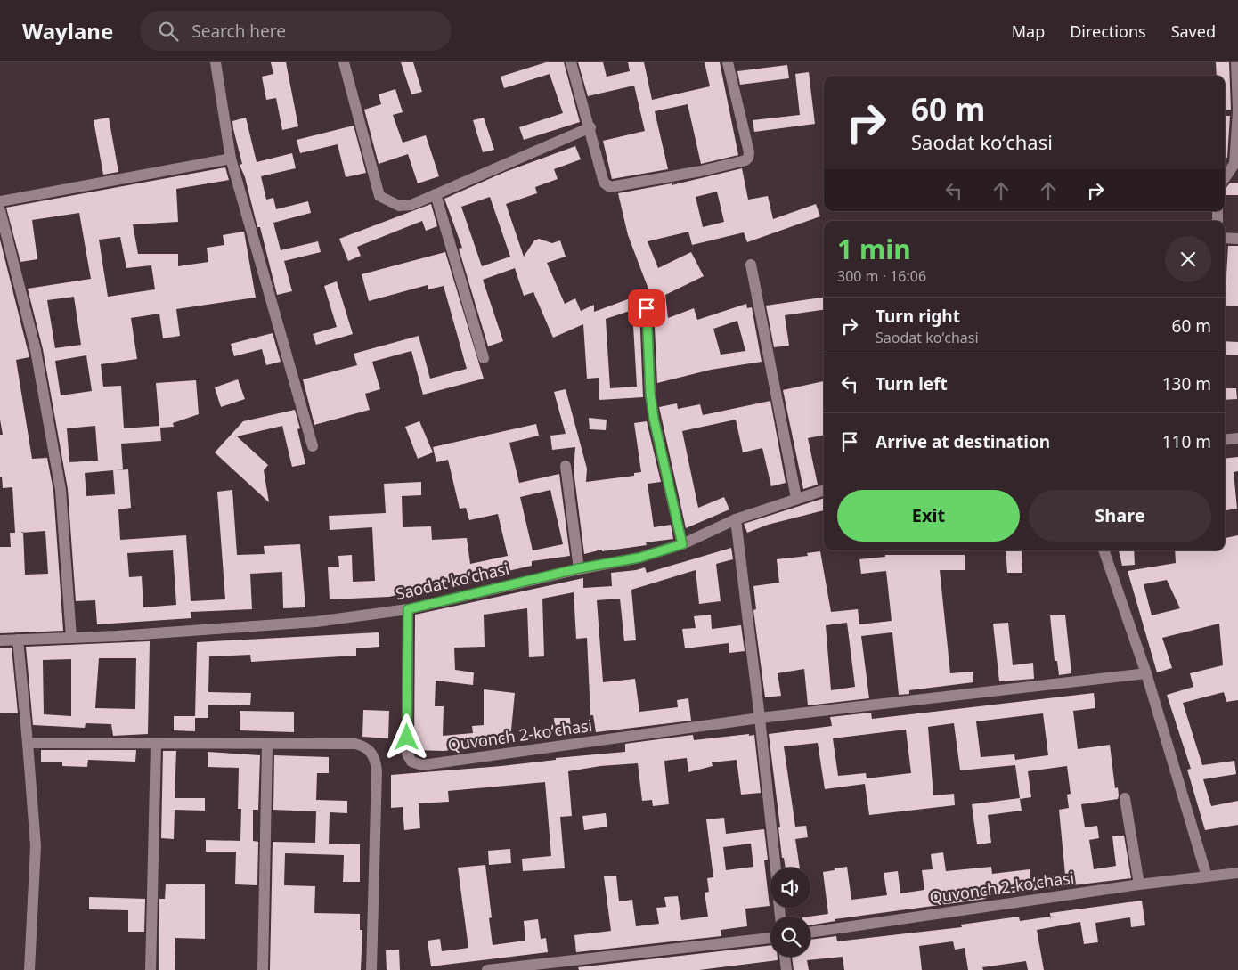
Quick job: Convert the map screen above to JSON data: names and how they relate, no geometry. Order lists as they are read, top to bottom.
{
  "streets": {
    "street": ["Saodat koʻchasi", "Quvonch 2-koʻchasi"]
  },
  "crossings": [
    ["Saodat koʻchasi", "Quvonch 2-koʻchasi"]
  ],
  "page": {
    "header": "Waylane",
    "search": "Search here",
    "nav": ["Map", "Directions", "Saved"],
    "turn": ["60 m", "Saodat koʻchasi"],
    "heading": ["1 min", "300 m · 16:06"],
    "list": [
      {
        "name": "Turn right",
        "note": "Saodat koʻchasi",
        "value": "60 m"
      },
      {
        "name": "Turn left",
        "value": "130 m"
      },
      {
        "name": "Arrive at destination",
        "value": "110 m"
      }
    ],
    "buttons": ["Exit", "Share"]
  }
}
